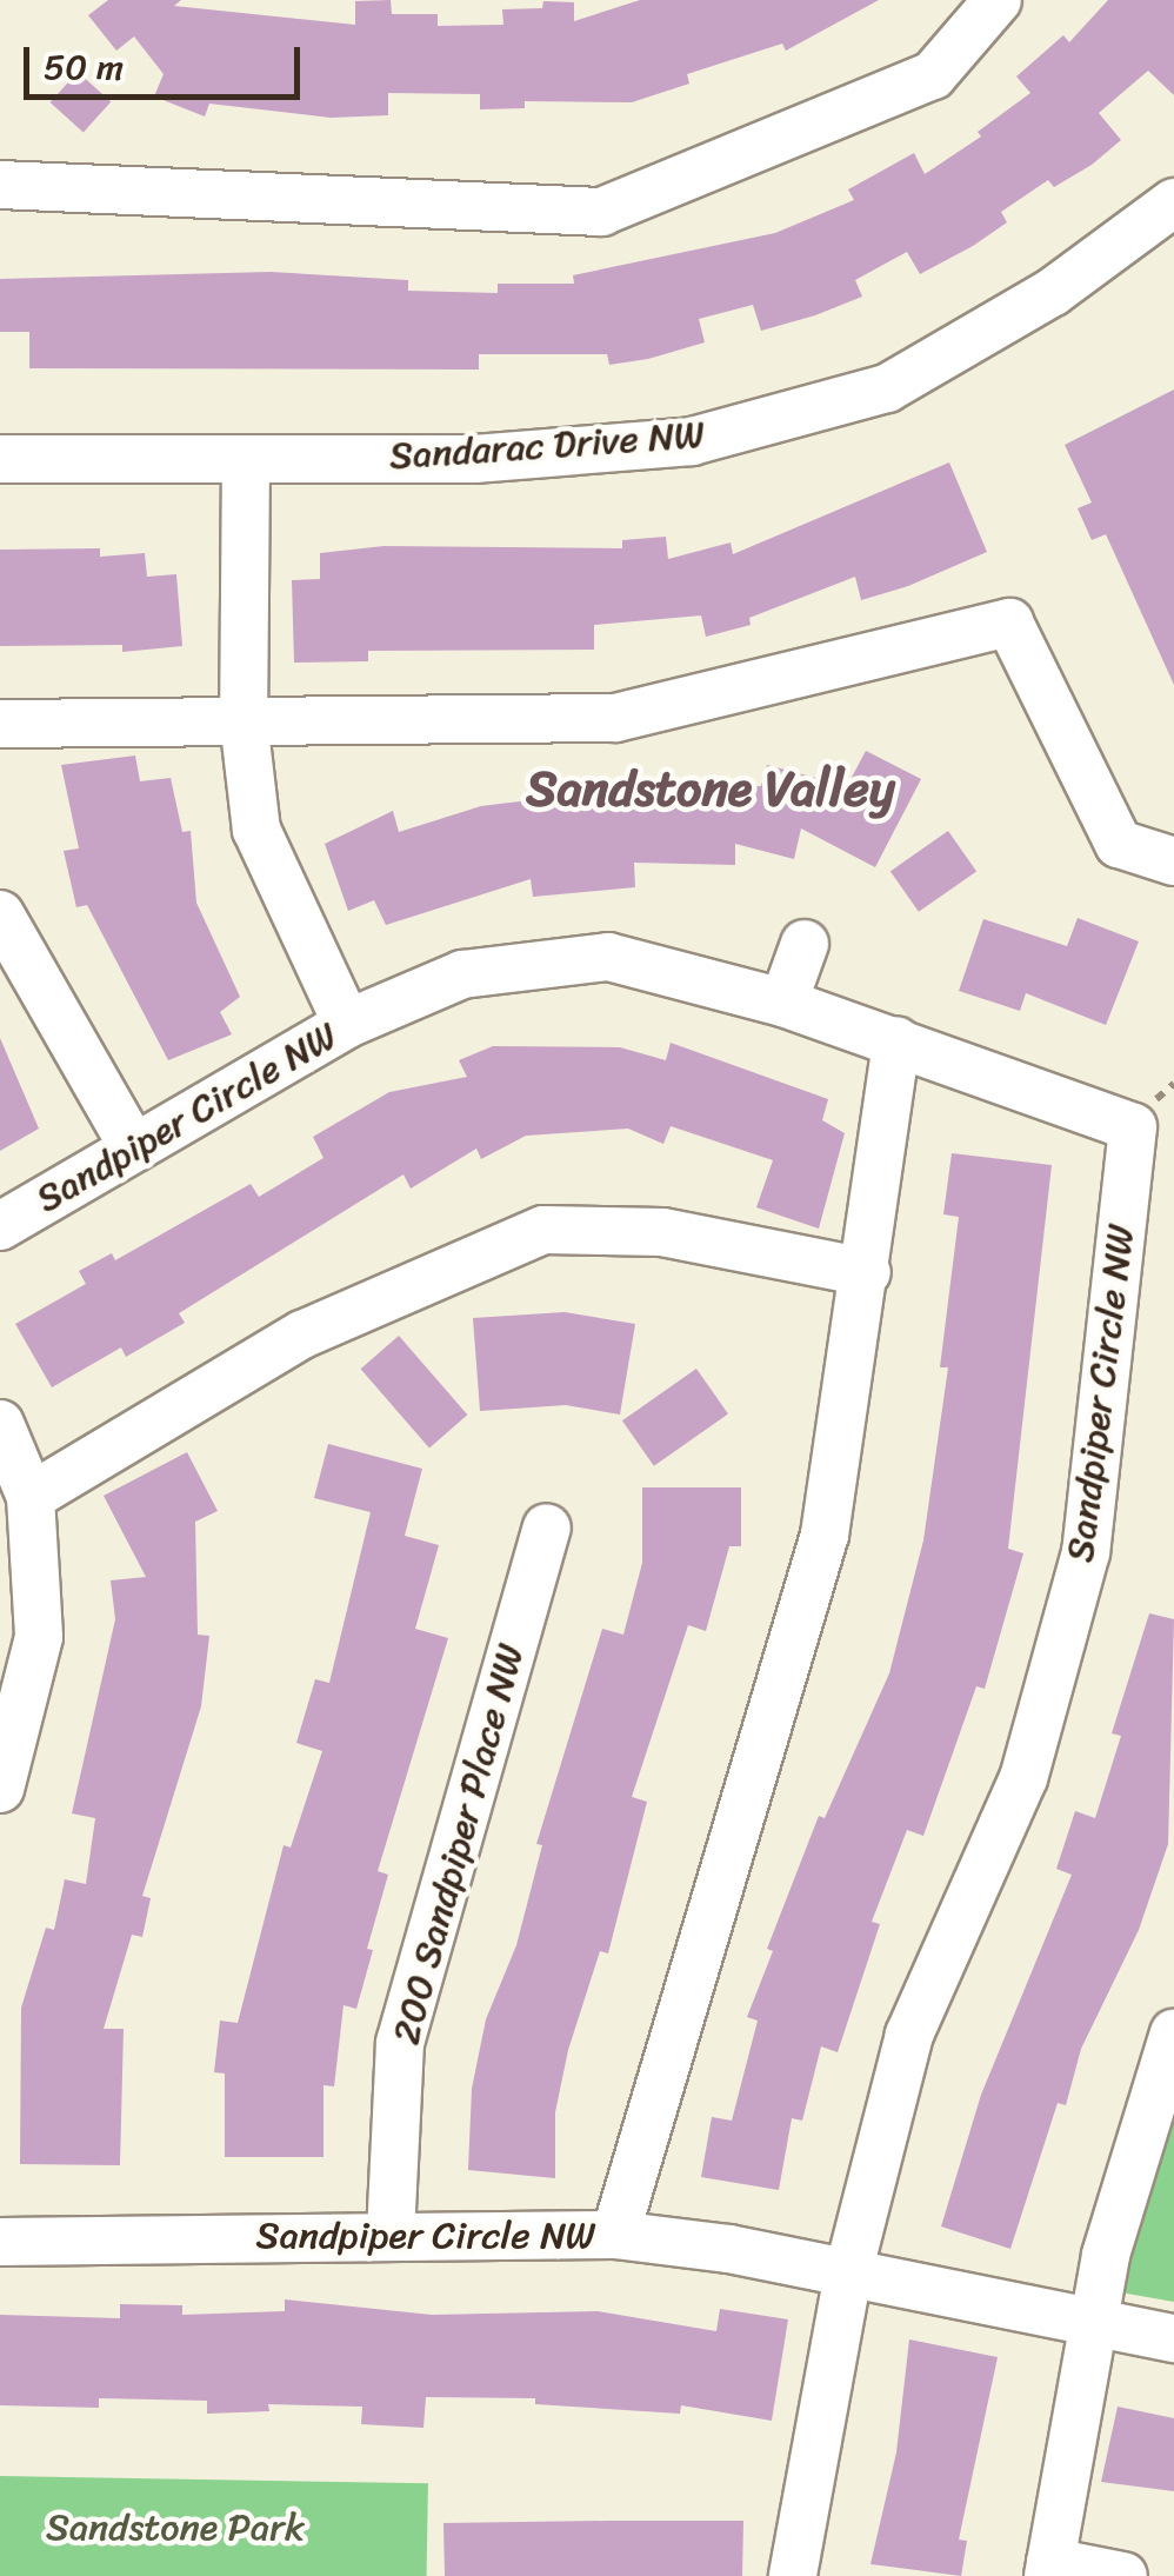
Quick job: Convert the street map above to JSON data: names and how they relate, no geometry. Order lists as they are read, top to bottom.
{
  "streets": {
    "street": ["Sandarac Drive NW", "Sandpiper Circle NW", "200 Sandpiper Place NW"]
  },
  "crossings": [
    ["Sandpiper Circle NW", "200 Sandpiper Place NW"]
  ],
  "districts": ["Sandstone Valley"],
  "parks": ["Sandstone Park"],
  "scale_bar": "50 m"
}
